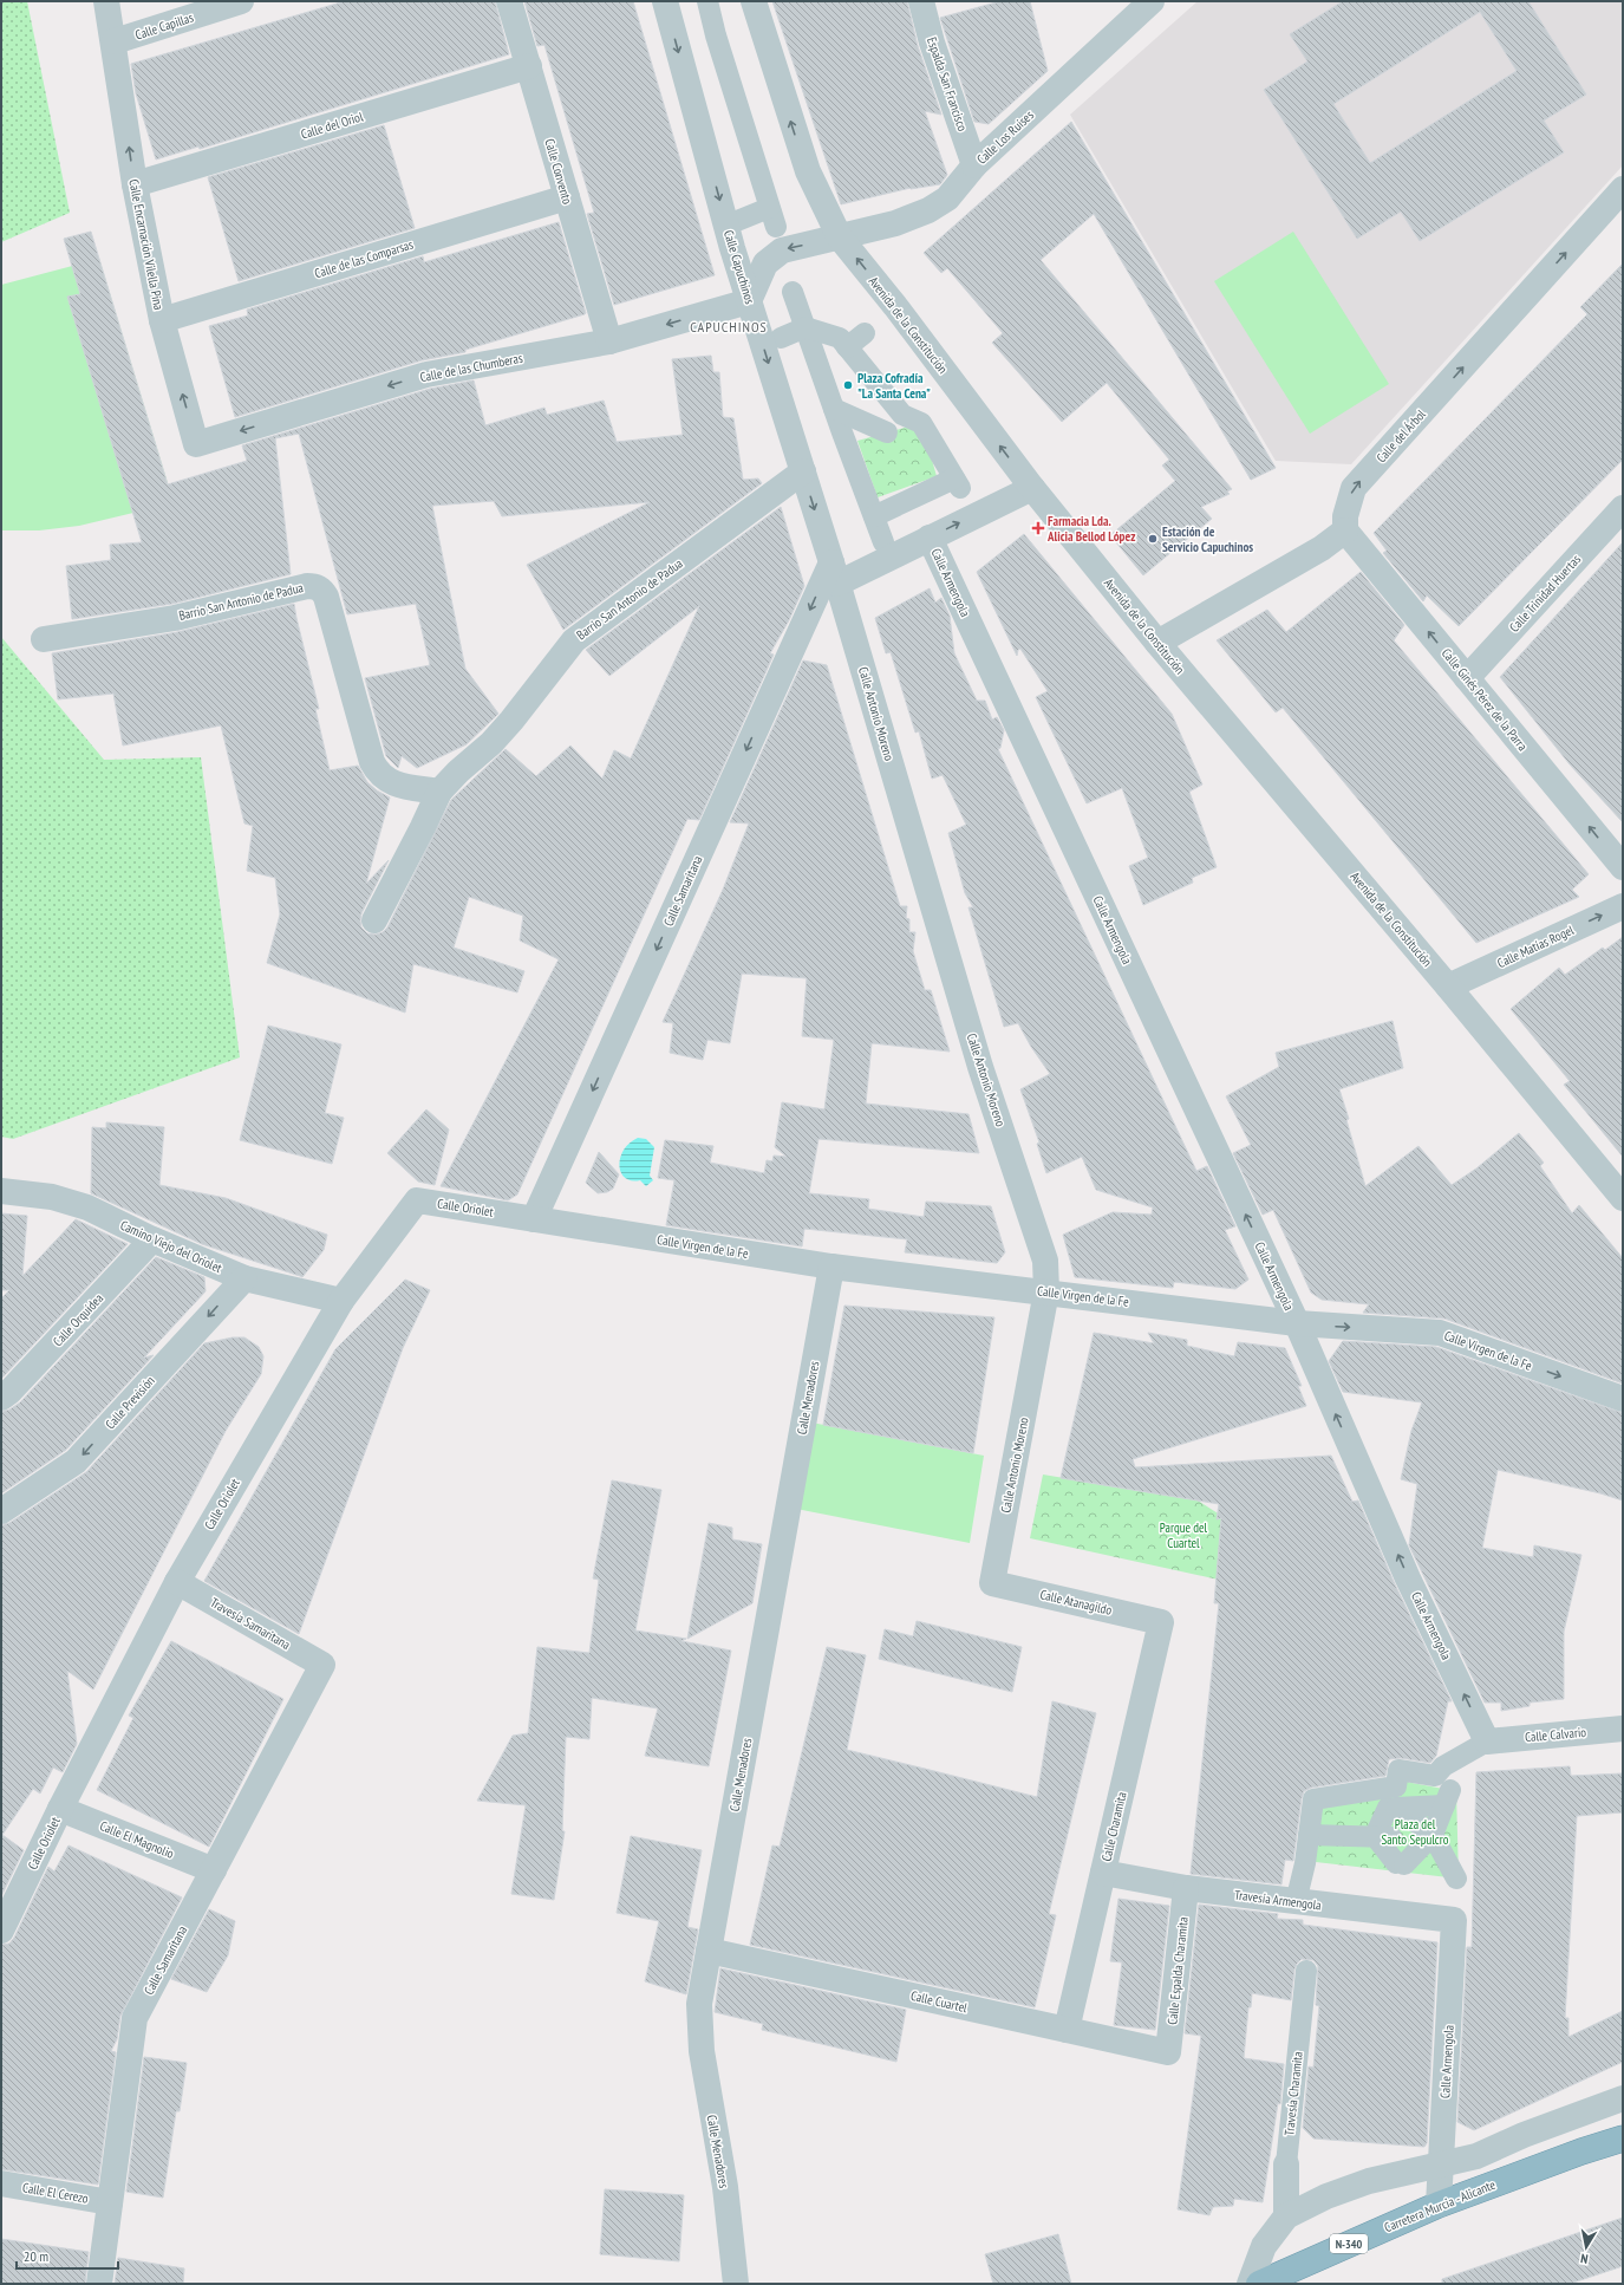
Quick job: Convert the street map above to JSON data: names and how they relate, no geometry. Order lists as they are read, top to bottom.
{
  "streets": {
    "highway": ["Carretera Murcia - Alicante", "N-340"],
    "street": [
      "Calle Capillas",
      "Espalda San Francisco",
      "Calle del Oriol",
      "Calle Los Ruises",
      "Calle Convento",
      "Calle Encarnación Vilella Pina",
      "Calle de las Comparsas",
      "Calle Capuchinos",
      "Avenida de la Constitución",
      "Calle de las Chumberas",
      "Calle del Árbol",
      "Calle Armengola",
      "Calle Trinidad Huertas",
      "Barrio San Antonio de Padua",
      "Calle Ginés Pérez de la Parra",
      "Calle Antonio Moreno",
      "Calle Samaritana",
      "Calle Matías Rogel",
      "Calle Oriolet",
      "Camino Viejo del Oriolet",
      "Calle Virgen de la Fe",
      "Calle Orquídea",
      "Calle Menadores",
      "Calle Previsión",
      "Calle Atanagildo",
      "Travesía Samaritana",
      "Calle Calvario",
      "Calle Charamita",
      "Calle El Magnolio",
      "Travesía Armengola",
      "Calle Espalda Charamita",
      "Calle Cuartel",
      "Travesía Charamita",
      "Calle El Cerezo"
    ]
  },
  "crossings": [
    ["Calle Capillas", "Calle Encarnación Vilella Pina"],
    ["Espalda San Francisco", "Calle Los Ruises"],
    ["Calle del Oriol", "Calle Convento"],
    ["Calle del Oriol", "Calle Encarnación Vilella Pina"],
    ["Calle Los Ruises", "Calle Capuchinos"],
    ["Calle Los Ruises", "Avenida de la Constitución"],
    ["Calle Los Ruises", "Calle de las Chumberas"],
    ["Calle Convento", "Calle de las Comparsas"],
    ["Calle Convento", "Calle de las Chumberas"],
    ["Calle Encarnación Vilella Pina", "Calle de las Comparsas"],
    ["Calle Encarnación Vilella Pina", "Calle de las Chumberas"],
    ["Calle Capuchinos", "Calle de las Chumberas"],
    ["Calle Capuchinos", "Barrio San Antonio de Padua"],
    ["Calle Capuchinos", "Calle Antonio Moreno"],
    ["Calle Capuchinos", "Calle Samaritana"],
    ["Avenida de la Constitución", "Calle Matías Rogel"],
    ["Calle del Árbol", "Calle Ginés Pérez de la Parra"],
    ["Calle Armengola", "Calle Virgen de la Fe"],
    ["Calle Armengola", "Calle Calvario"],
    ["Calle Armengola", "Travesía Armengola"],
    ["Calle Armengola", "Carretera Murcia - Alicante"],
    ["Calle Trinidad Huertas", "Calle Ginés Pérez de la Parra"],
    ["Calle Antonio Moreno", "Calle Samaritana"],
    ["Calle Antonio Moreno", "Calle Virgen de la Fe"],
    ["Calle Antonio Moreno", "Calle Atanagildo"],
    ["Calle Samaritana", "Calle Oriolet"],
    ["Calle Samaritana", "Calle Virgen de la Fe"],
    ["Calle Samaritana", "Travesía Samaritana"],
    ["Calle Samaritana", "Calle El Magnolio"],
    ["Calle Samaritana", "Calle El Cerezo"],
    ["Calle Oriolet", "Camino Viejo del Oriolet"],
    ["Calle Oriolet", "Calle Virgen de la Fe"],
    ["Calle Oriolet", "Travesía Samaritana"],
    ["Calle Oriolet", "Calle El Magnolio"],
    ["Camino Viejo del Oriolet", "Calle Orquídea"],
    ["Camino Viejo del Oriolet", "Calle Previsión"],
    ["Calle Virgen de la Fe", "Calle Menadores"],
    ["Calle Menadores", "Calle Cuartel"],
    ["Calle Atanagildo", "Calle Charamita"],
    ["Calle Charamita", "Travesía Armengola"],
    ["Calle Charamita", "Calle Cuartel"],
    ["Travesía Armengola", "Calle Espalda Charamita"],
    ["Calle Espalda Charamita", "Calle Cuartel"]
  ],
  "one_way": [
    "Calle Encarnación Vilella Pina",
    "Calle de las Chumberas",
    "Calle del Árbol",
    "Calle Armengola",
    "Calle Ginés Pérez de la Parra",
    "Calle Samaritana",
    "Calle Matías Rogel",
    "Calle Previsión"
  ],
  "districts": ["CAPUCHINOS"],
  "parks": ["Parque del Cuartel", "Plaza del Santo Sepulcro"],
  "places": {
    "other": ["Plaza Cofradía \"La Santa Cena\"", "Estación de Servicio Capuchinos"],
    "health": ["Farmacia Lda. Alicia Bellod López"]
  },
  "scale_bar": "20 m",
  "north": "bottom"
}
